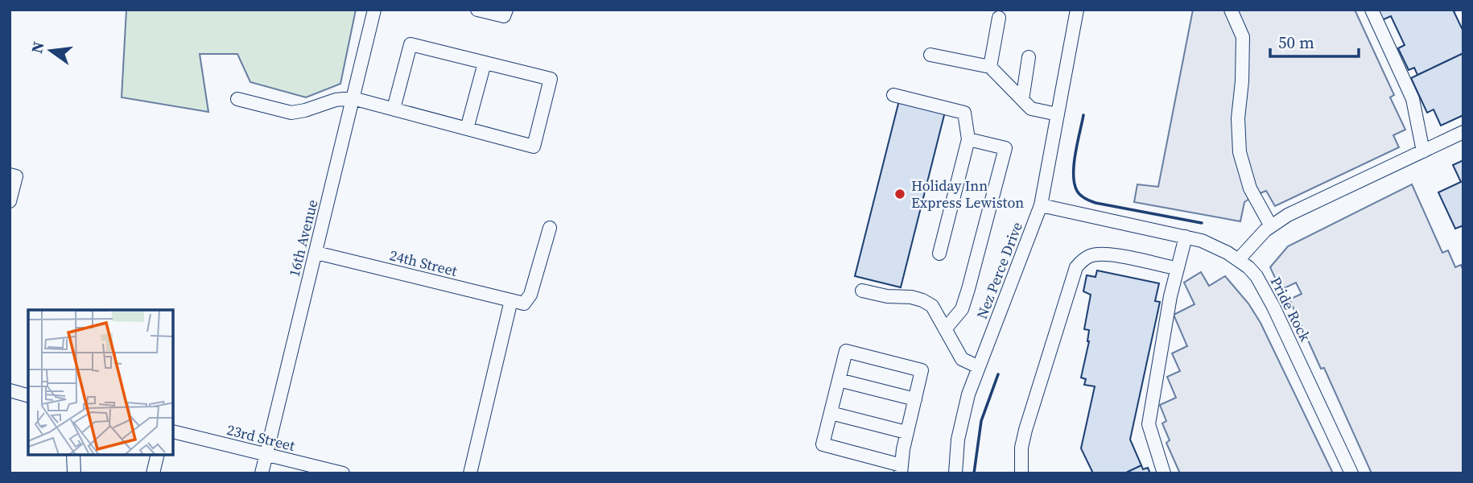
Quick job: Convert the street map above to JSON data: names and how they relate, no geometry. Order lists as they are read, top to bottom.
{
  "streets": {
    "street": [
      "16th Avenue",
      "24th Street",
      "Nez Perce Drive",
      "Pride Rock",
      "23rd Street"
    ]
  },
  "crossings": [
    ["16th Avenue", "24th Street"],
    ["16th Avenue", "23rd Street"],
    ["Nez Perce Drive", "Pride Rock"]
  ],
  "places": ["Holiday Inn Express Lewiston"],
  "scale_bar": "50 m",
  "north": "left"
}
